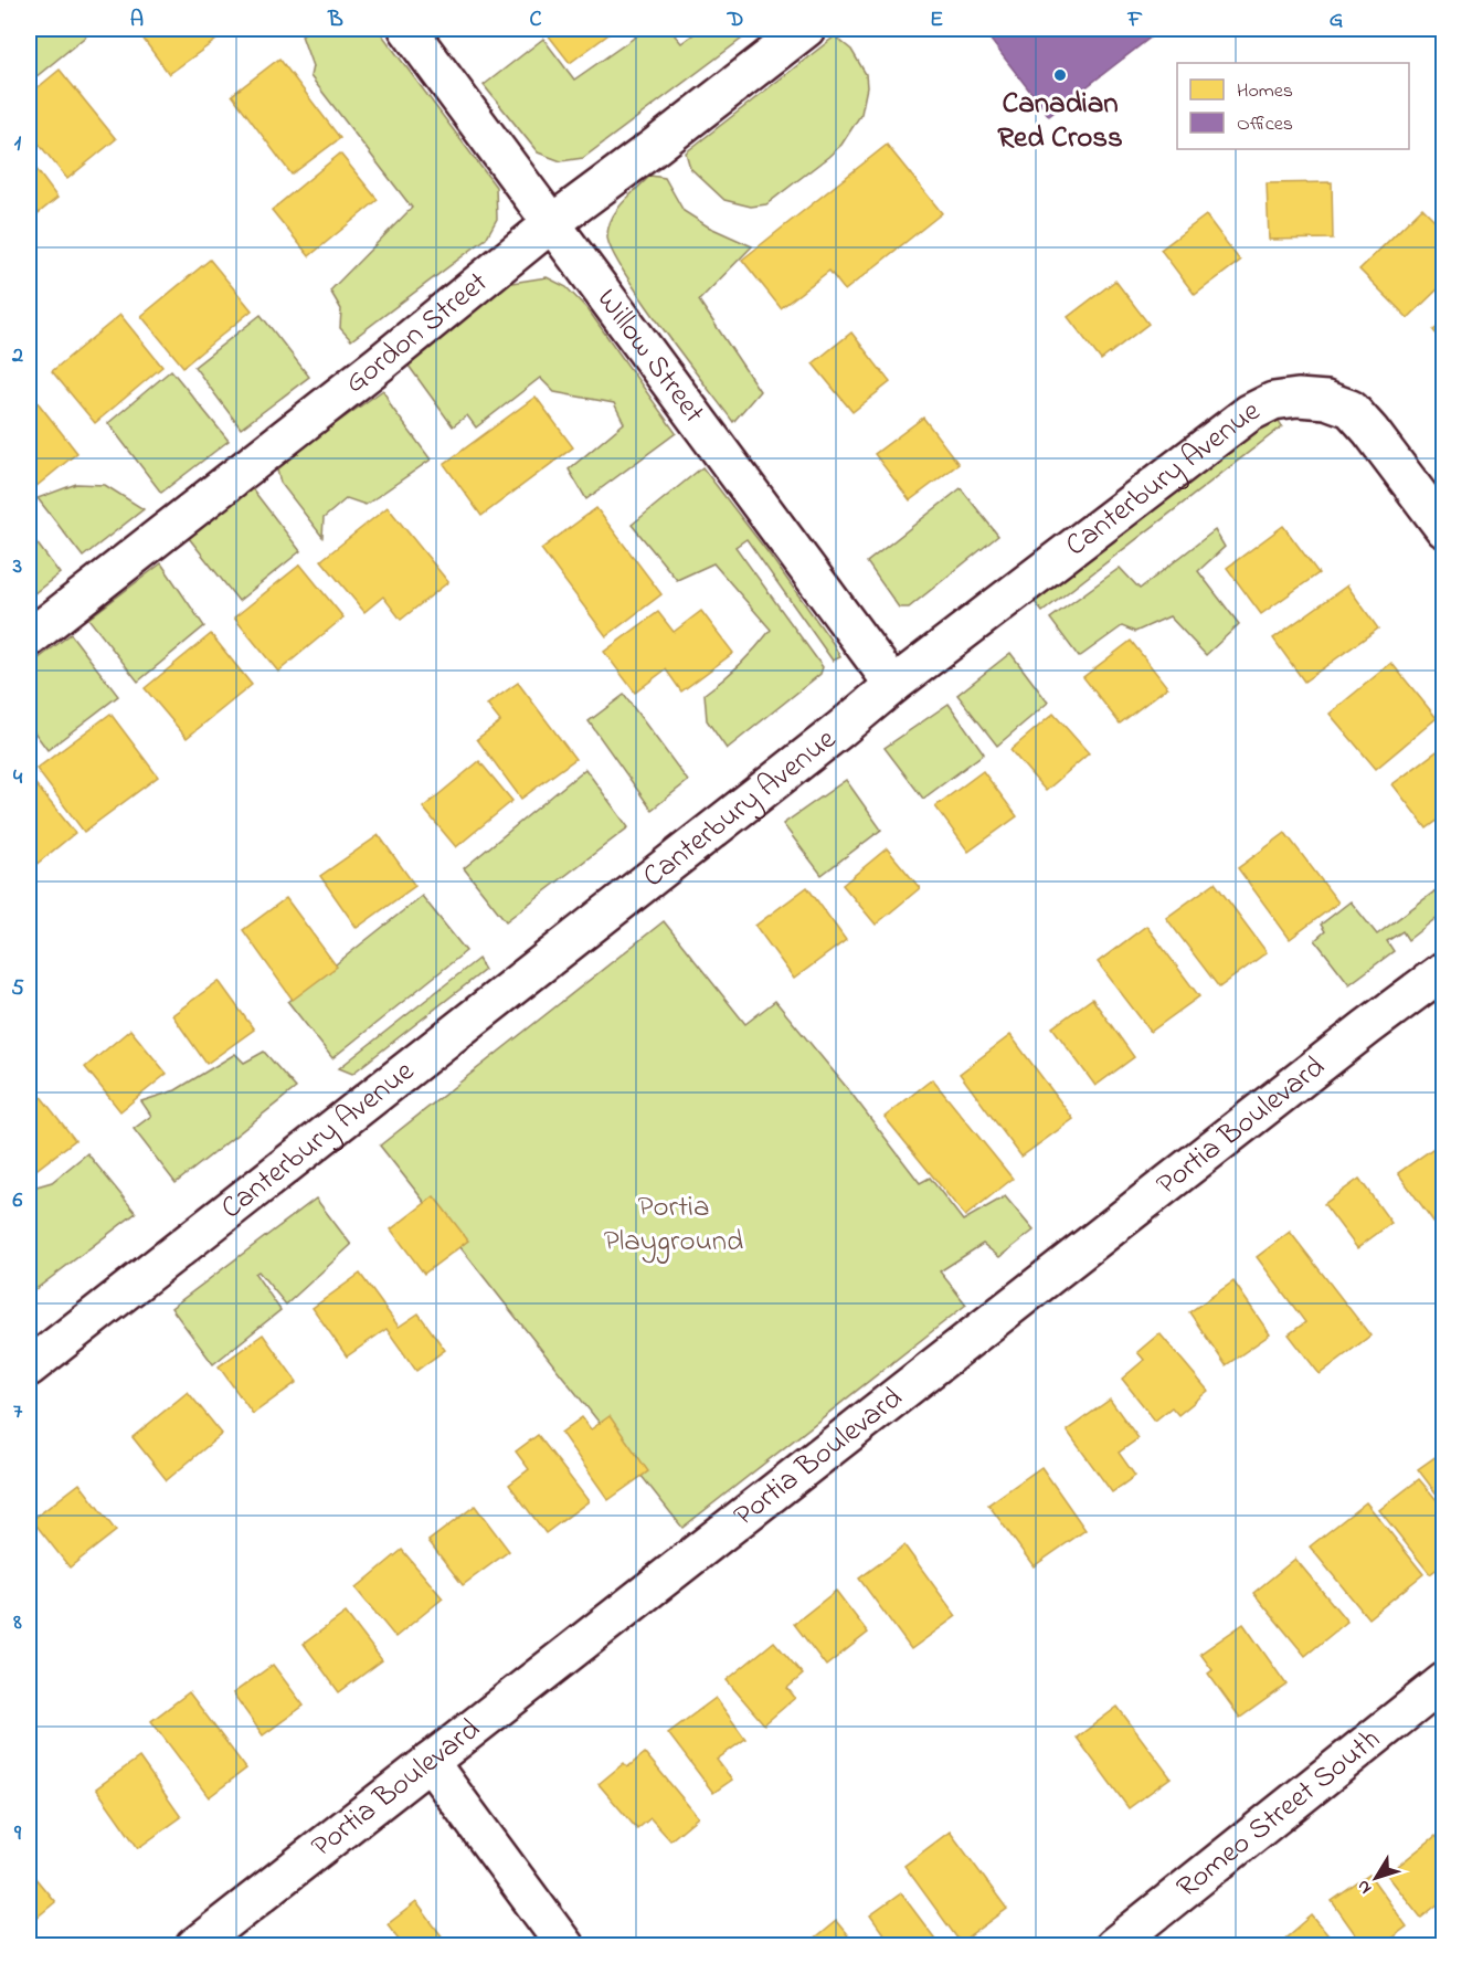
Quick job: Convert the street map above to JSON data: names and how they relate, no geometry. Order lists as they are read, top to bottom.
{
  "streets": {
    "street": [
      "Gordon Street",
      "Willow Street",
      "Canterbury Avenue",
      "Portia Boulevard",
      "Romeo Street South"
    ]
  },
  "crossings": [
    ["Gordon Street", "Willow Street"],
    ["Willow Street", "Canterbury Avenue"]
  ],
  "parks": ["Portia Playground"],
  "places": ["Canadian Red Cross"],
  "legend": ["Homes", "Offices"],
  "north": "bottom left",
  "grid": {
    "columns": [
      "A",
      "B",
      "C",
      "D",
      "E",
      "F",
      "G"
    ],
    "rows": [
      "1",
      "2",
      "3",
      "4",
      "5",
      "6",
      "7",
      "8",
      "9"
    ]
  }
}
